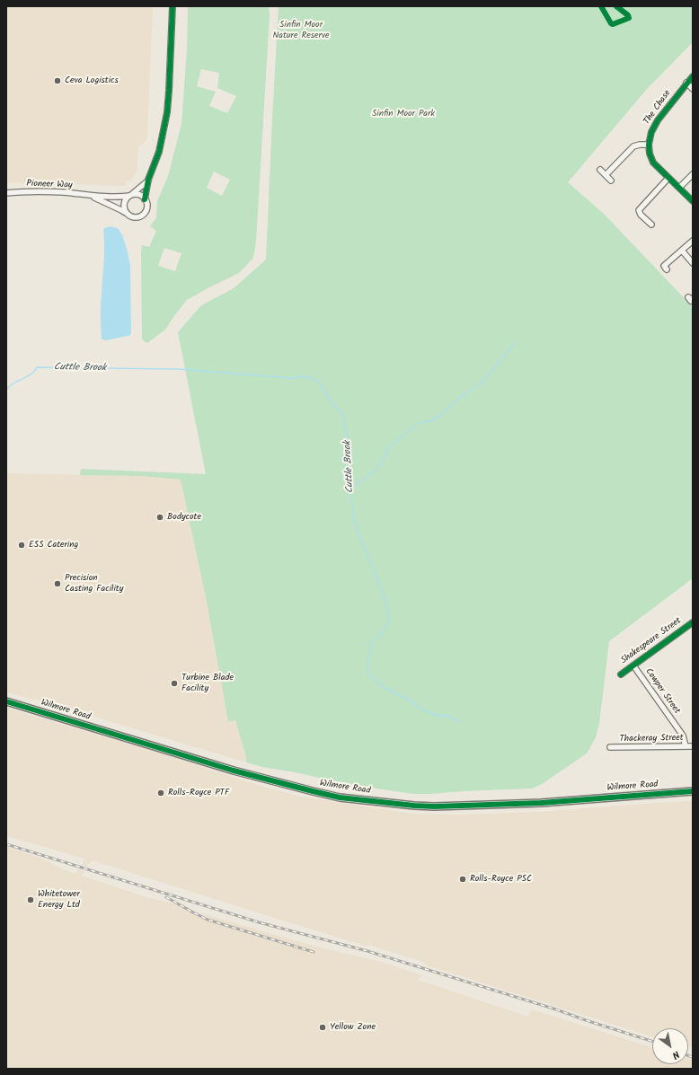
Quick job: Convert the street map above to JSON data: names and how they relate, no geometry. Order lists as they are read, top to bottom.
{
  "streets": {
    "street": [
      "The Chase",
      "Pioneer Way",
      "Shakespeare Street",
      "Cowper Street",
      "Wilmore Road",
      "Thackeray Street"
    ]
  },
  "crossings": [
    ["Shakespeare Street", "Cowper Street"],
    ["Cowper Street", "Thackeray Street"]
  ],
  "water": ["Cuttle Brook"],
  "parks": ["Sinfin Moor Nature Reserve", "Sinfin Moor Park"],
  "places": [
    "Ceva Logistics",
    "Bodycote",
    "ESS Catering",
    "Precision Casting Facility",
    "Turbine Blade Facility",
    "Rolls-Royce PTF",
    "Rolls-Royce PSC",
    "Whitetower Energy Ltd",
    "Yellow Zone"
  ],
  "north": "bottom right"
}
